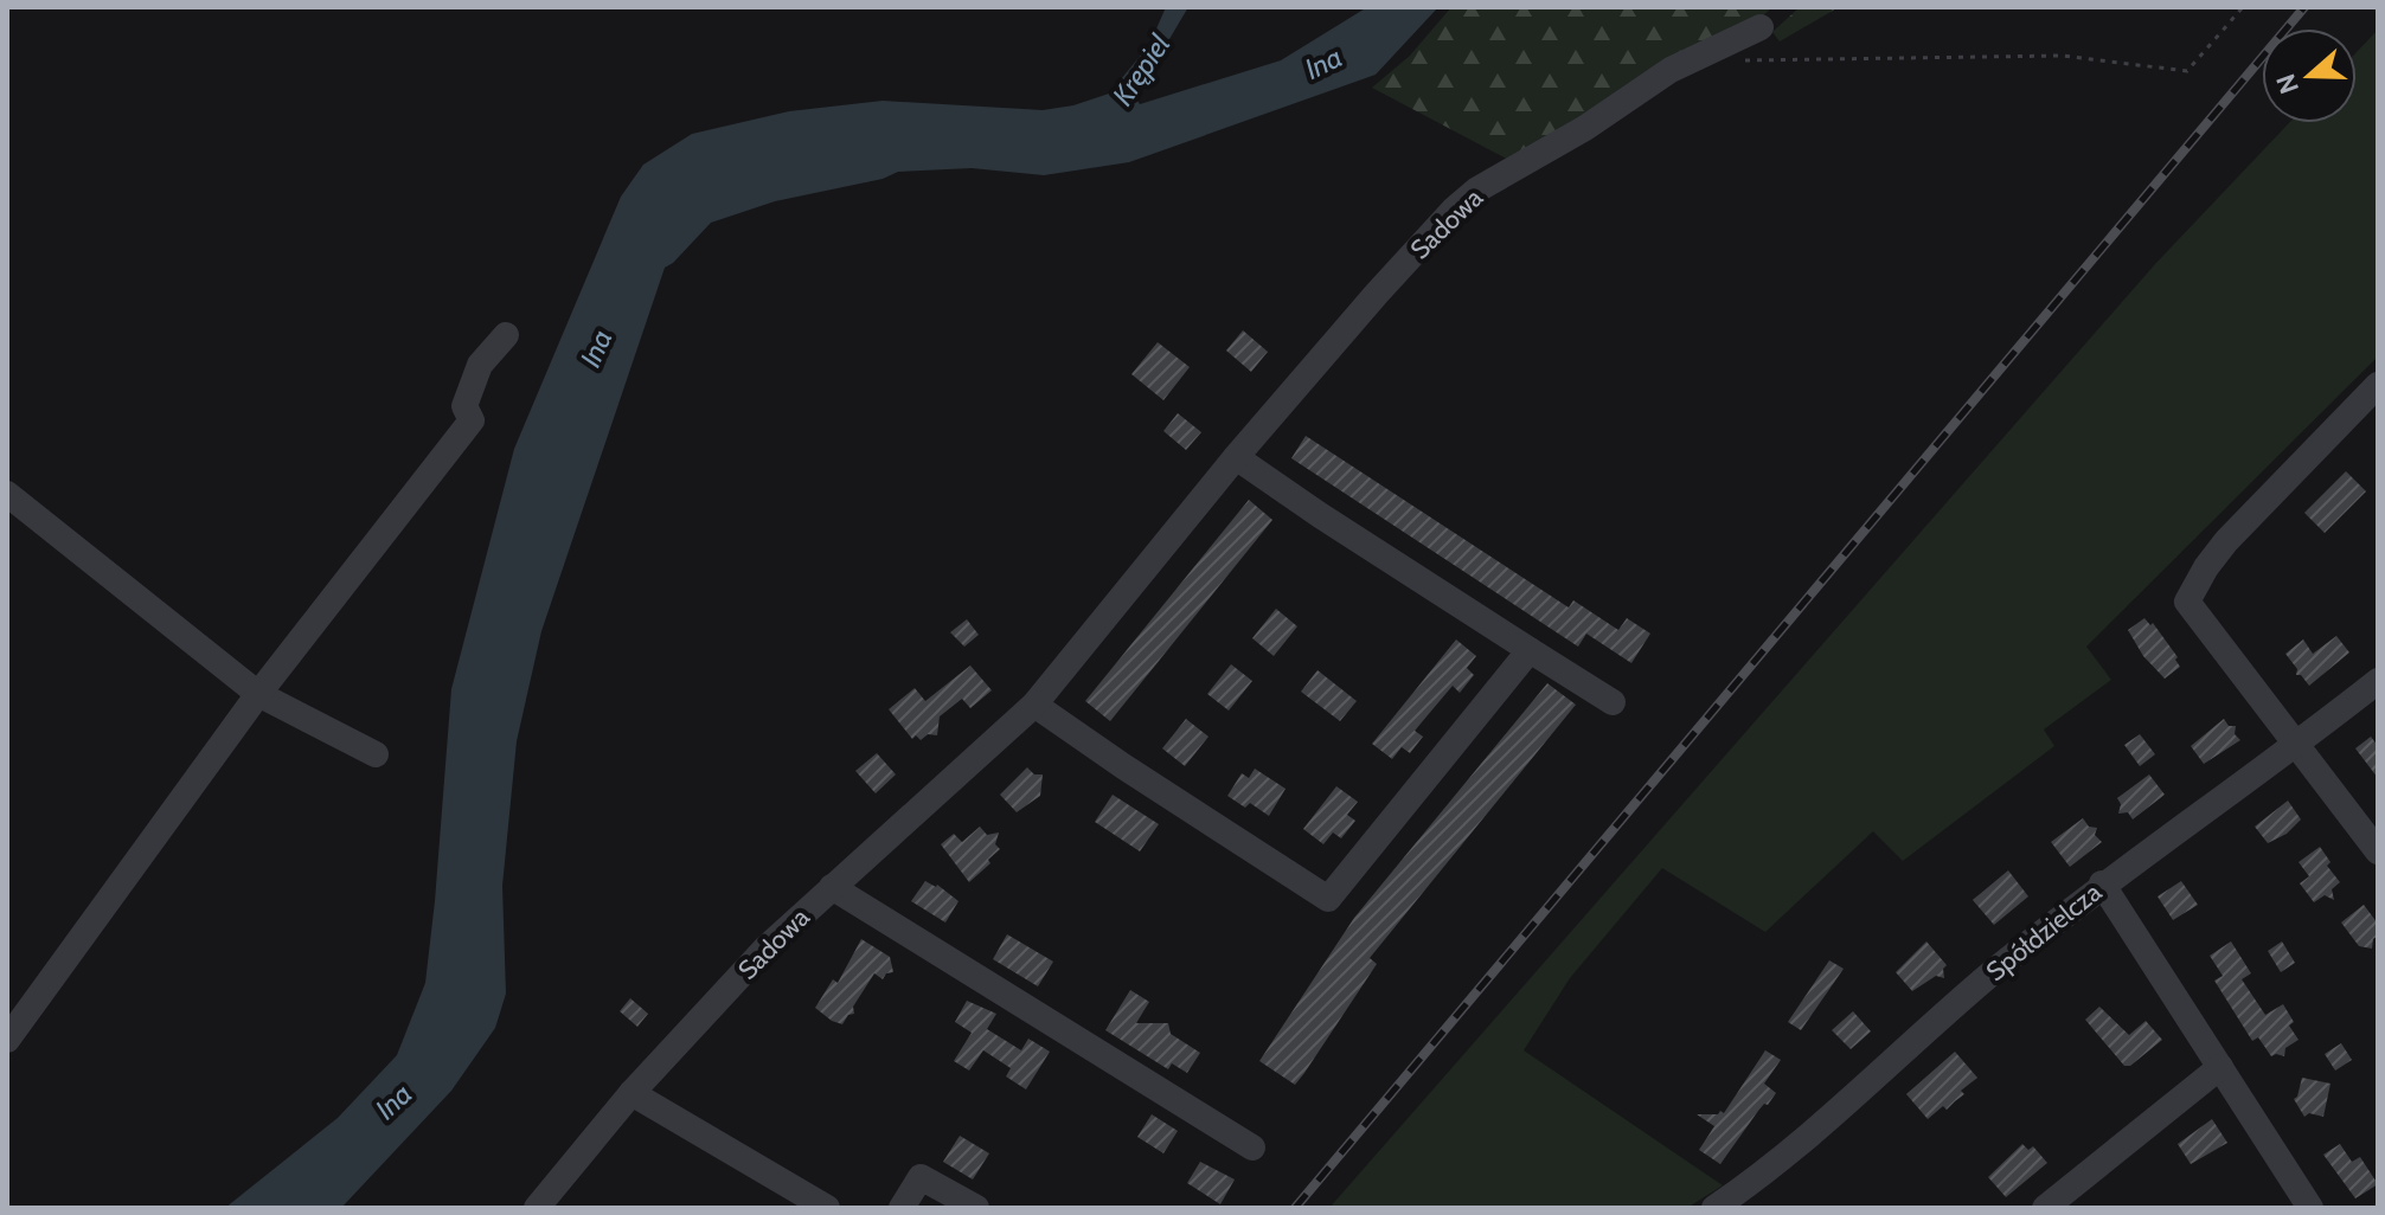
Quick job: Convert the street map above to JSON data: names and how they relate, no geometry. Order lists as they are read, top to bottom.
{
  "streets": {
    "street": ["Sadowa", "Spółdzielcza"]
  },
  "water": ["Ina", "Krępiel"],
  "north": "left"
}
